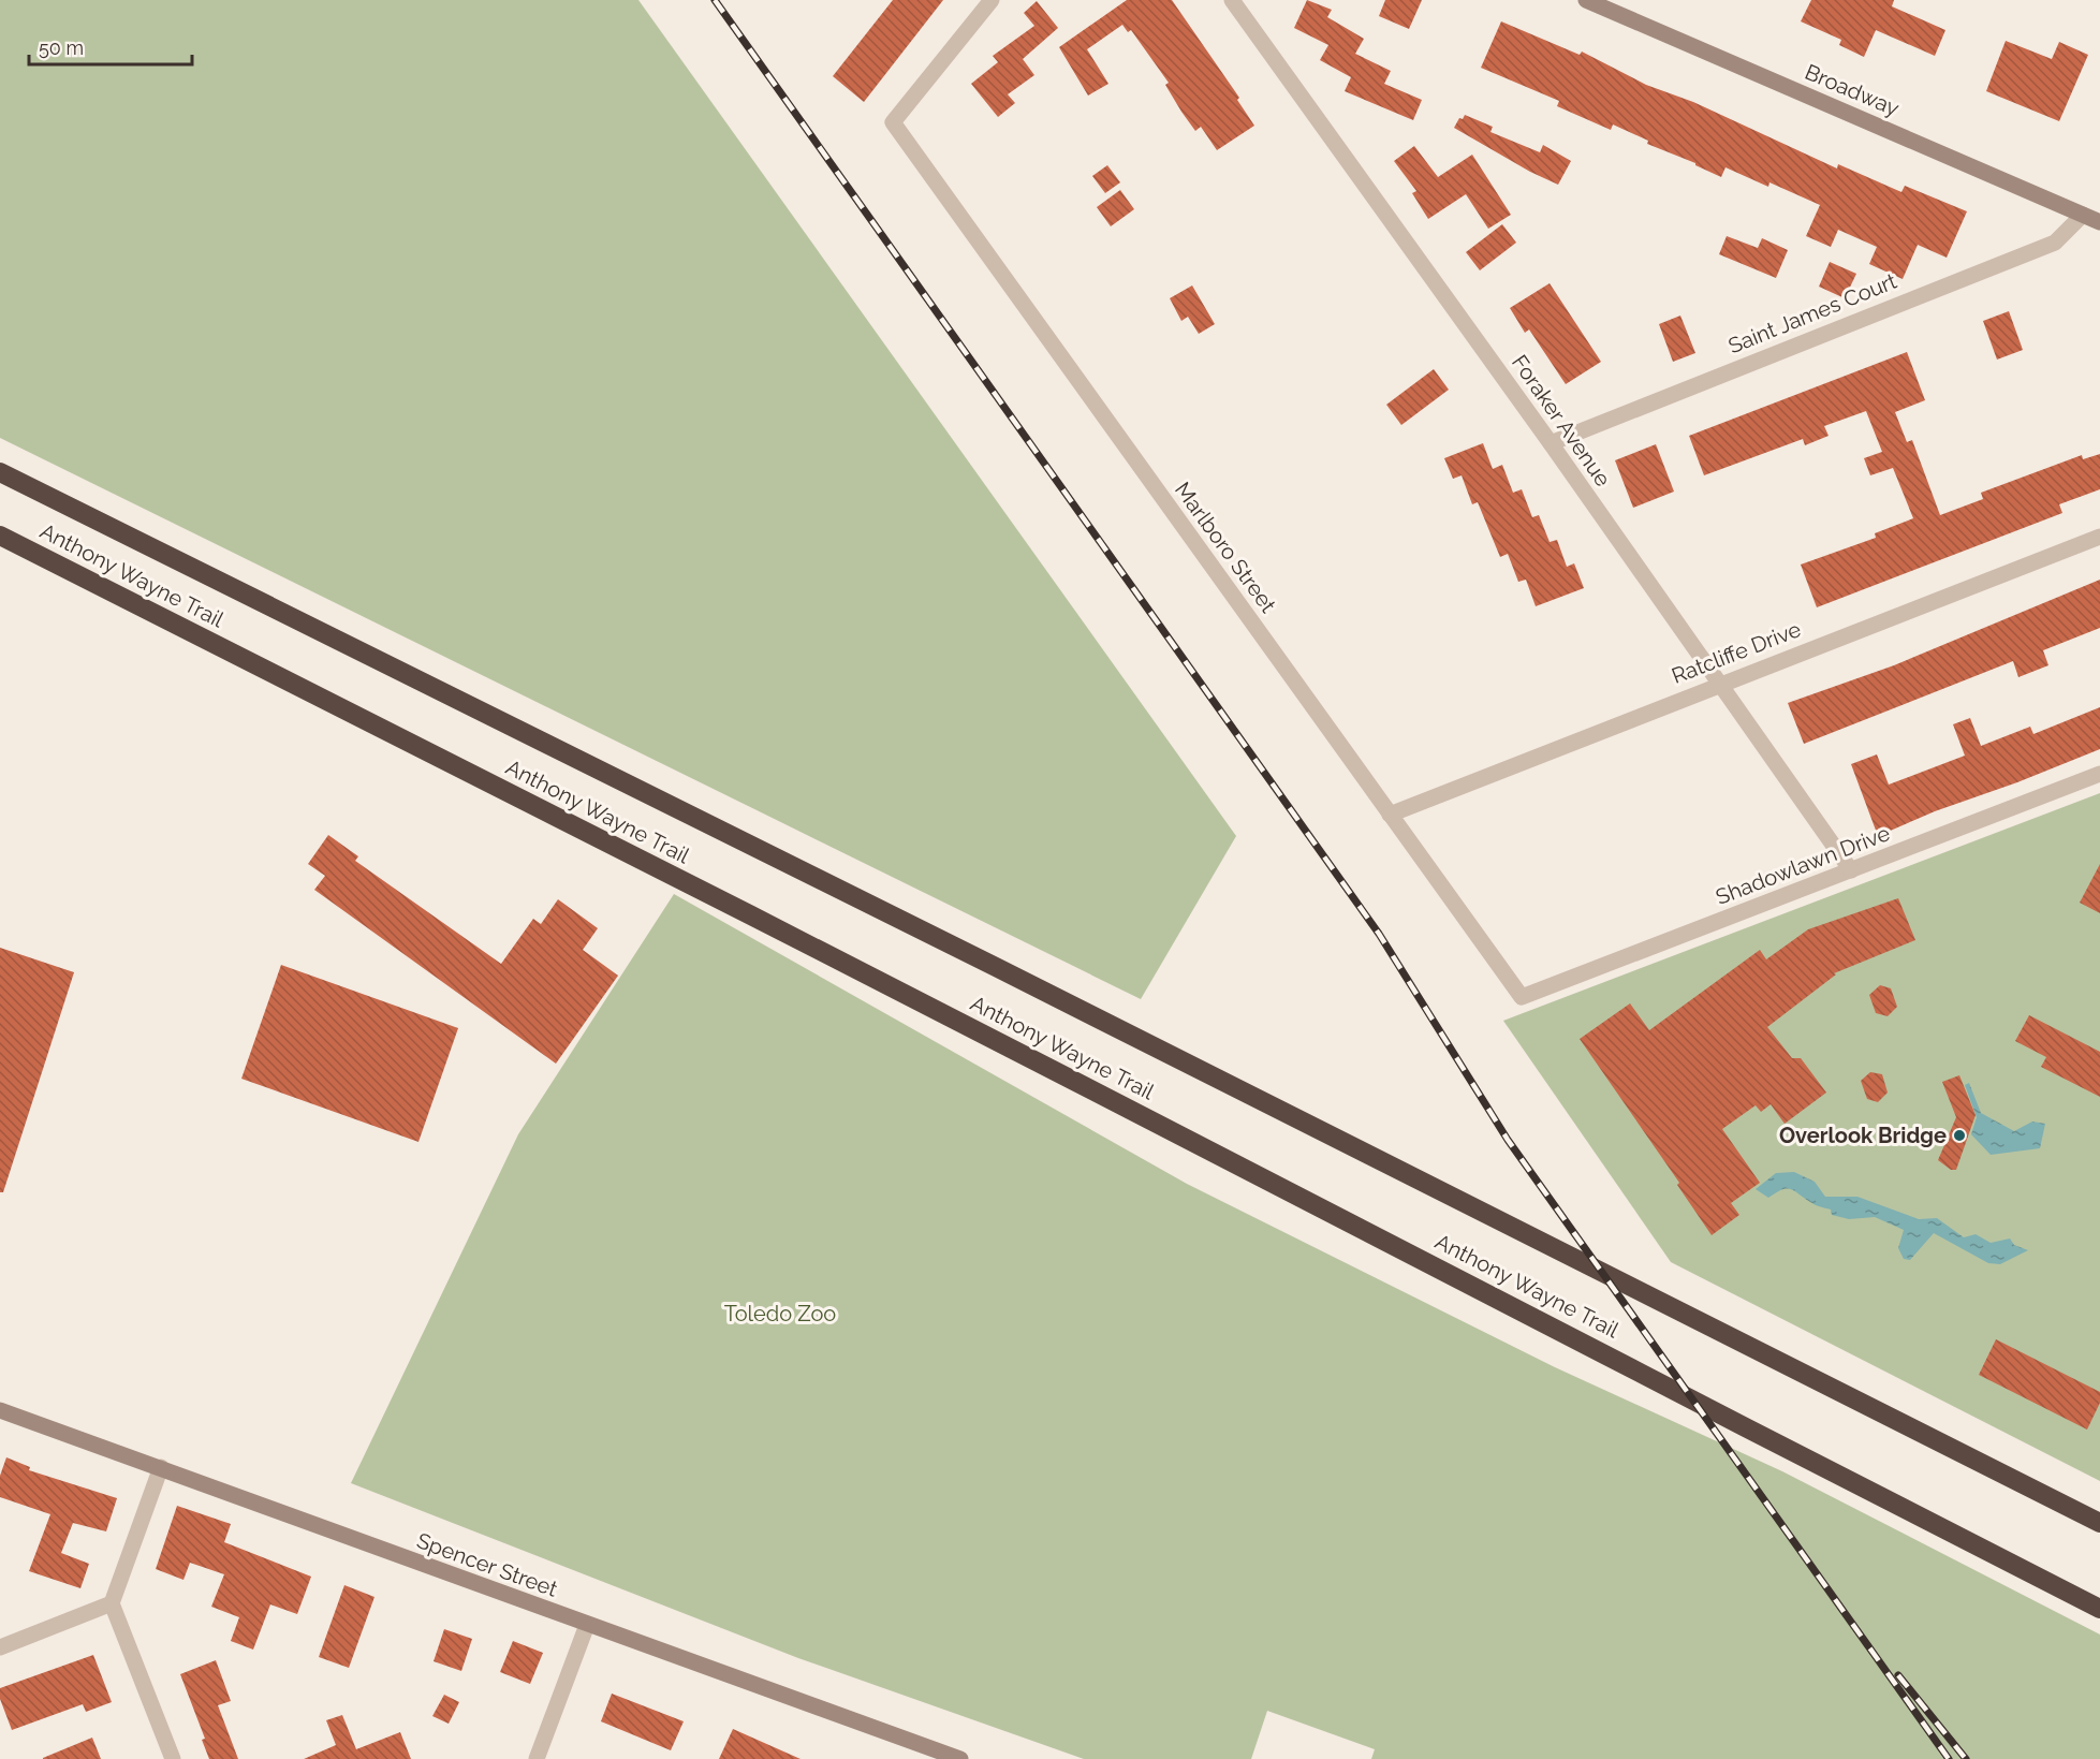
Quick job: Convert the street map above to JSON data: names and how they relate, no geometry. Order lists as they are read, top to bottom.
{
  "streets": {
    "highway": ["Anthony Wayne Trail"],
    "street": [
      "Broadway",
      "Saint James Court",
      "Foraker Avenue",
      "Marlboro Street",
      "Ratcliffe Drive",
      "Shadowlawn Drive",
      "Spencer Street"
    ]
  },
  "crossings": [
    ["Broadway", "Saint James Court"],
    ["Saint James Court", "Foraker Avenue"],
    ["Foraker Avenue", "Ratcliffe Drive"],
    ["Foraker Avenue", "Shadowlawn Drive"],
    ["Marlboro Street", "Ratcliffe Drive"],
    ["Marlboro Street", "Shadowlawn Drive"]
  ],
  "parks": ["Toledo Zoo"],
  "places": ["Overlook Bridge"],
  "scale_bar": "50 m"
}
